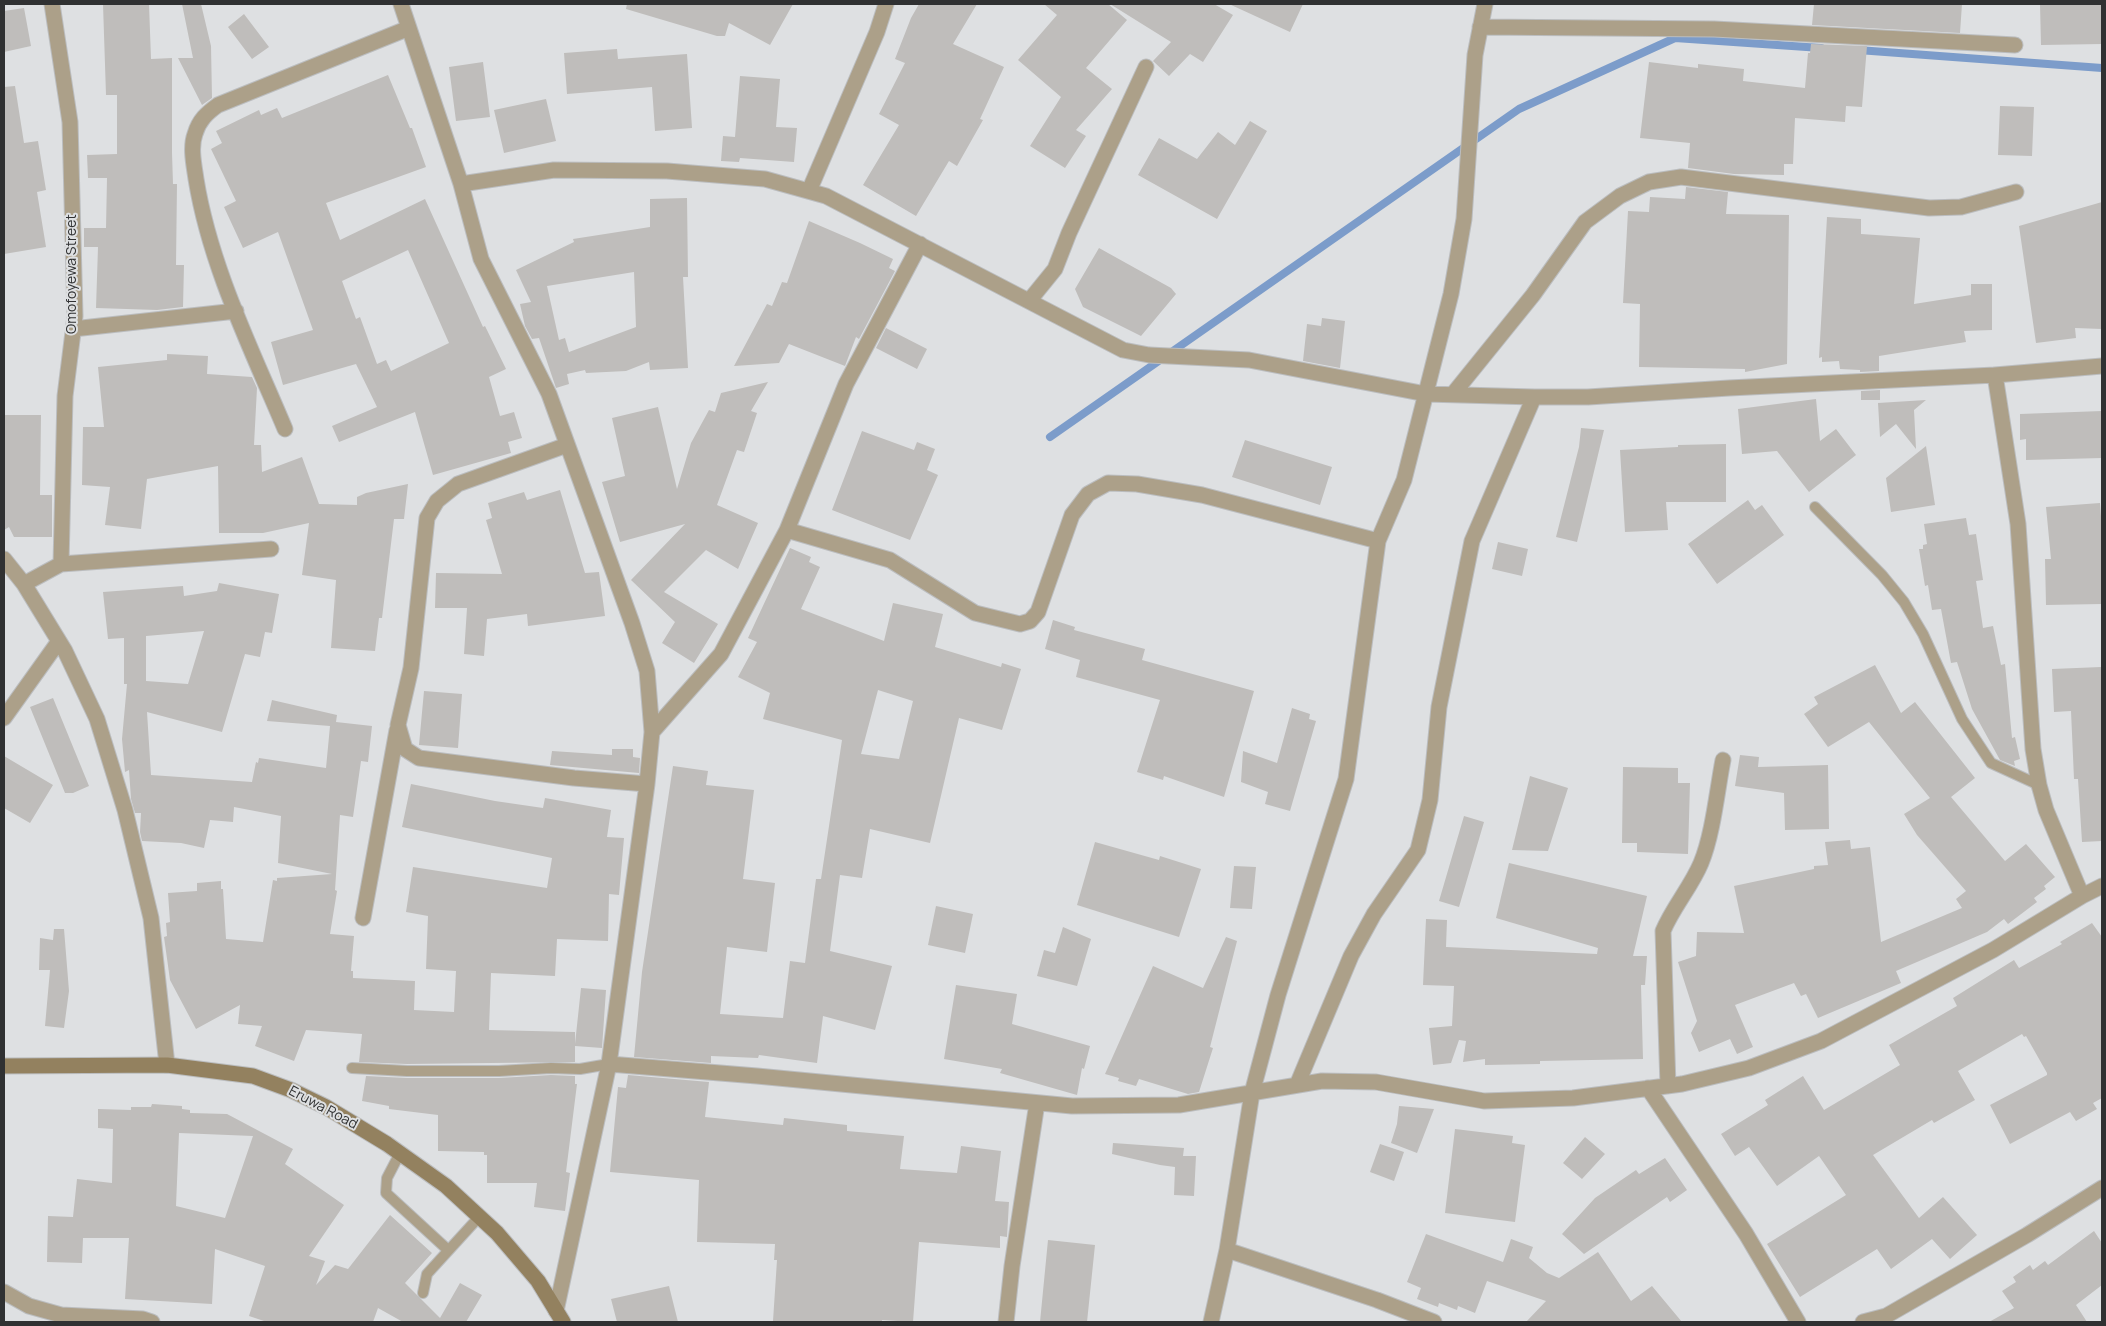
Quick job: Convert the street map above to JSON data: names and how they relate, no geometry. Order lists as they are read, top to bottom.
{
  "streets": {
    "main road": ["Eruwa Road"],
    "street": ["Omofoyewa Street"]
  }
}
